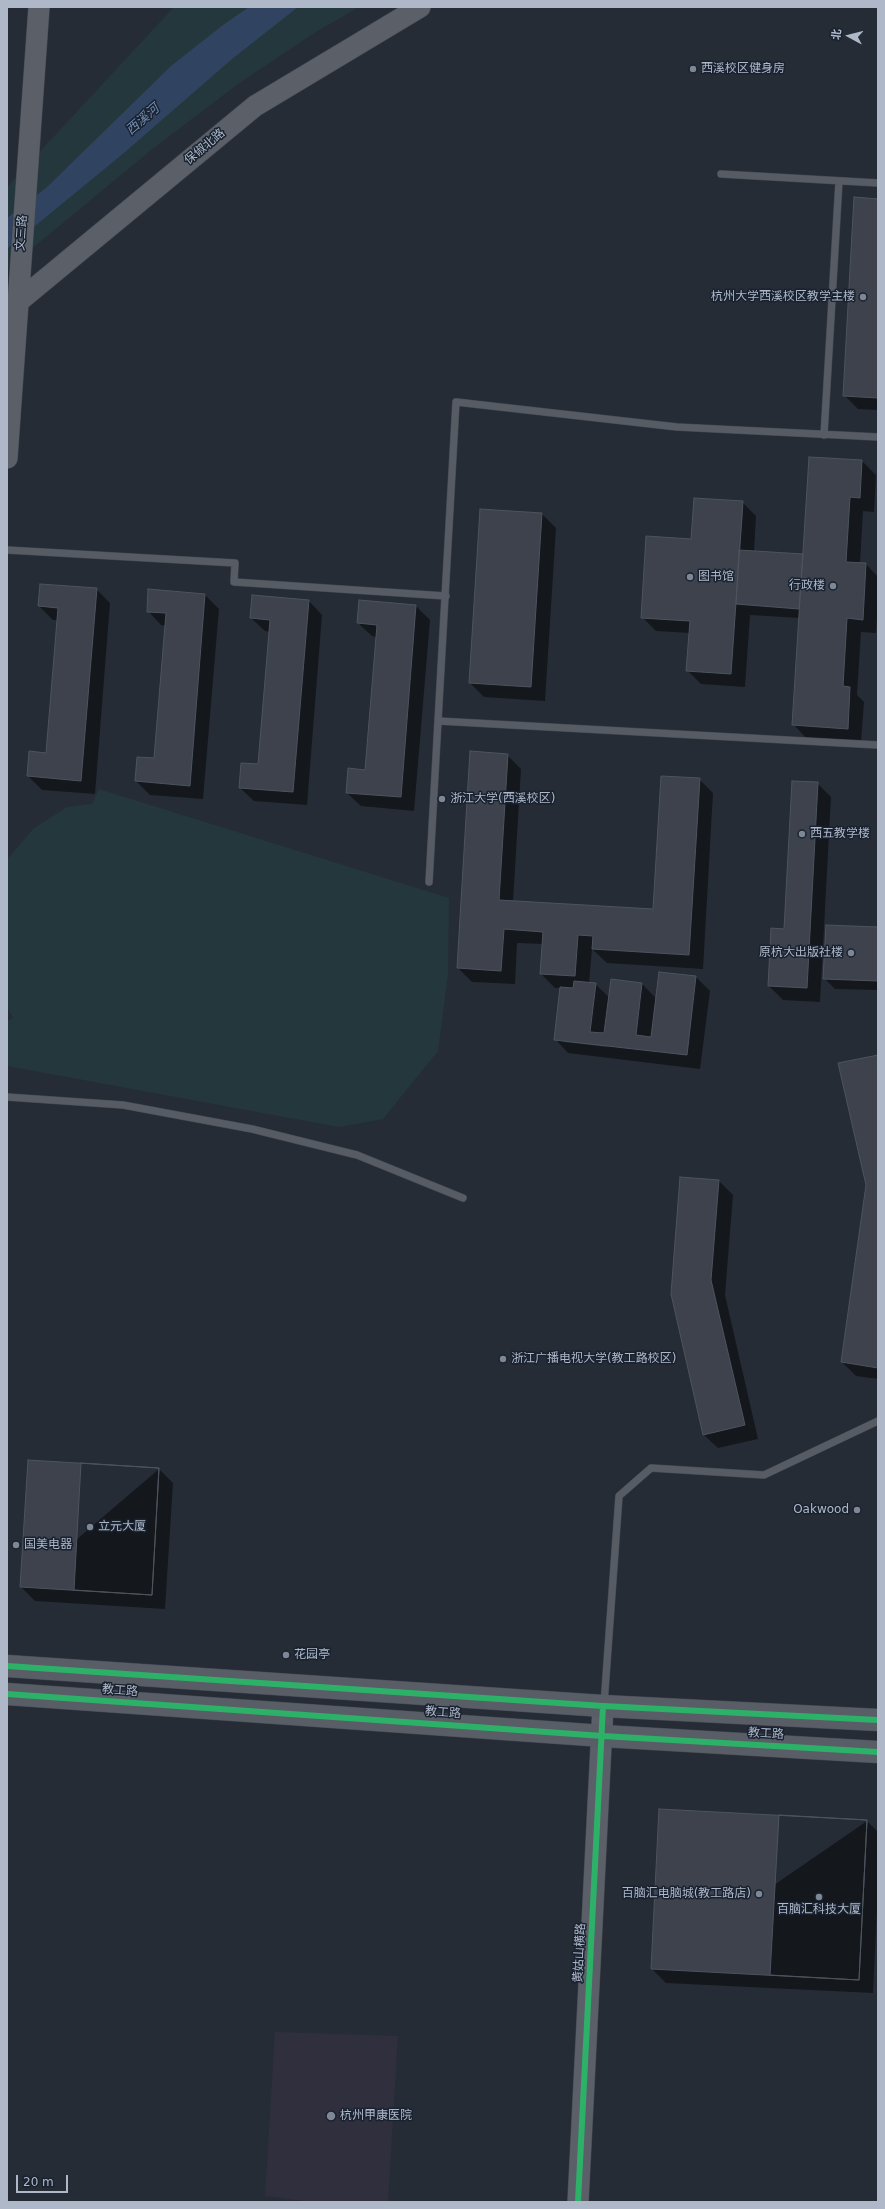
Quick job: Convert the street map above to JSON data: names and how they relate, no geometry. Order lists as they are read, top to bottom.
{
  "streets": {
    "main road": [
      "保俶北路",
      "文三路",
      "教工路",
      "黄姑山横路"
    ]
  },
  "crossings": [
    ["保俶北路", "文三路"],
    ["教工路", "黄姑山横路"]
  ],
  "water": ["西溪河"],
  "places": [
    "西溪校区健身房",
    "杭州大学西溪校区教学主楼",
    "图书馆",
    "行政楼",
    "浙江大学(西溪校区)",
    "西五教学楼",
    "原杭大出版社楼",
    "浙江广播电视大学(教工路校区)",
    "Oakwood",
    "立元大厦",
    "国美电器",
    "花园亭",
    "百脑汇电脑城(教工路店)",
    "百脑汇科技大厦",
    "杭州甲康医院"
  ],
  "scale_bar": "20 m",
  "north": "left"
}
